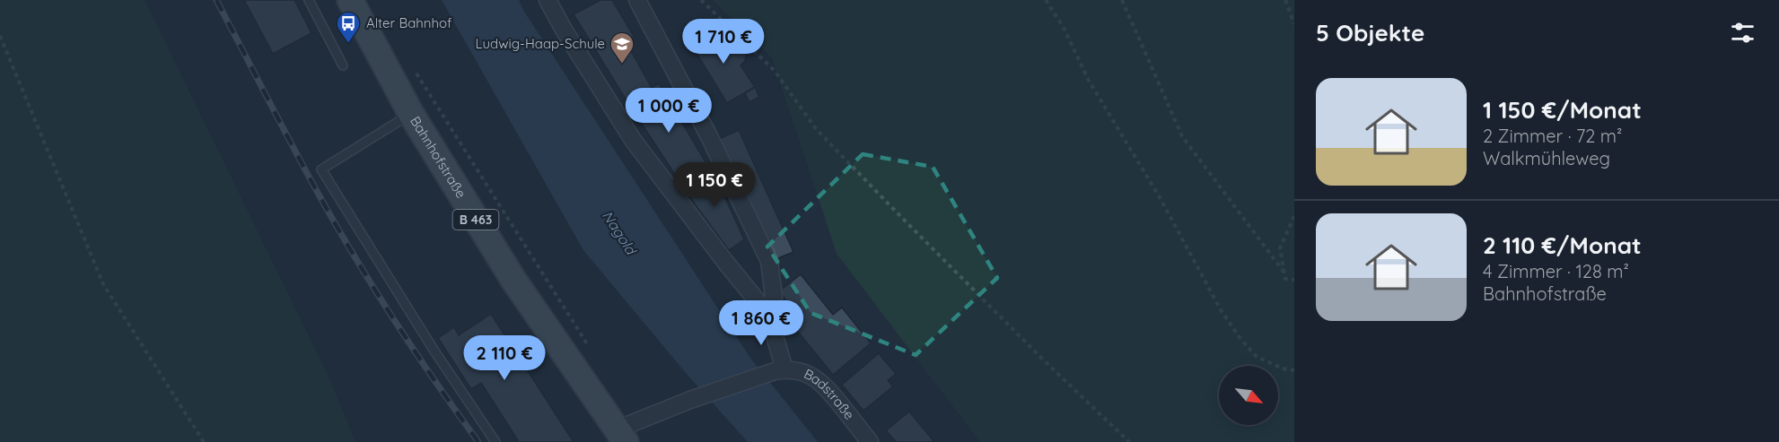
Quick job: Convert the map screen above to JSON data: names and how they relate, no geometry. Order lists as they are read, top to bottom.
{
  "streets": {
    "main road": ["Bahnhofstraße", "B 463"],
    "street": ["Badstraße"]
  },
  "water": ["Nagold"],
  "places": {
    "bus stop": ["Alter Bahnhof"],
    "school or university": ["Ludwig-Haap-Schule"]
  },
  "north": "bottom right",
  "page": {
    "heading": "5 Objekte",
    "price": [
      "1 710 €",
      "1 000 €",
      "1 150 €",
      "1 860 €",
      "2 110 €"
    ],
    "list": [
      {
        "name": "1 150 €/Monat",
        "note": "2 Zimmer · 72 m² · Walkmühleweg"
      },
      {
        "name": "2 110 €/Monat",
        "note": "4 Zimmer · 128 m² · Bahnhofstraße"
      }
    ]
  }
}
